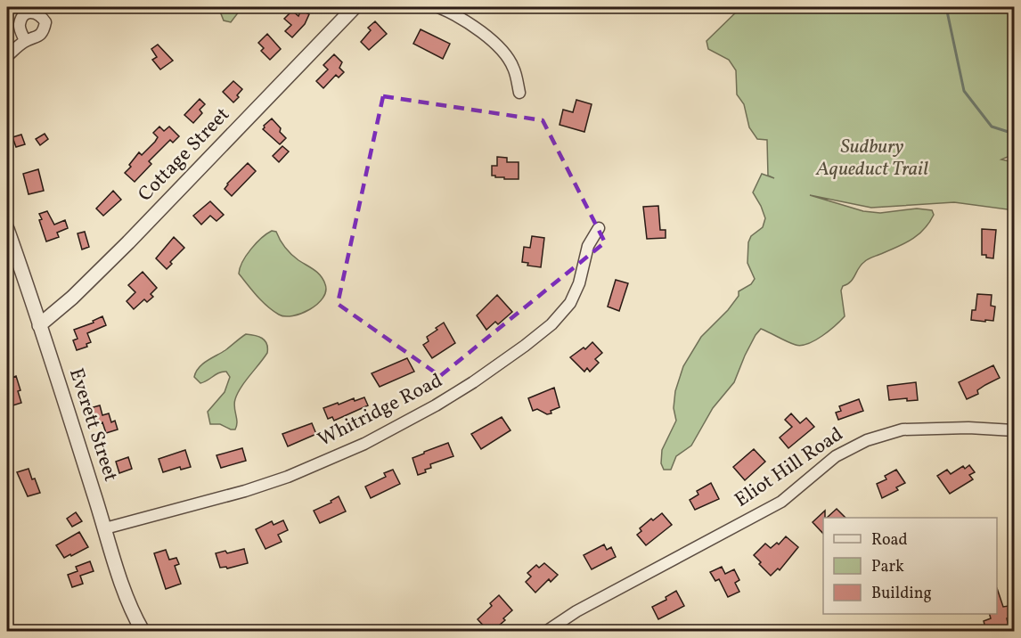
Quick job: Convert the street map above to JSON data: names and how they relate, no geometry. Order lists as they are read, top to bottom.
{
  "streets": {
    "street": [
      "Cottage Street",
      "Whitridge Road",
      "Everett Street",
      "Eliot Hill Road"
    ]
  },
  "crossings": [
    ["Cottage Street", "Everett Street"],
    ["Whitridge Road", "Everett Street"]
  ],
  "parks": ["Sudbury Aqueduct Trail"],
  "legend": ["Road", "Park", "Building"]
}
